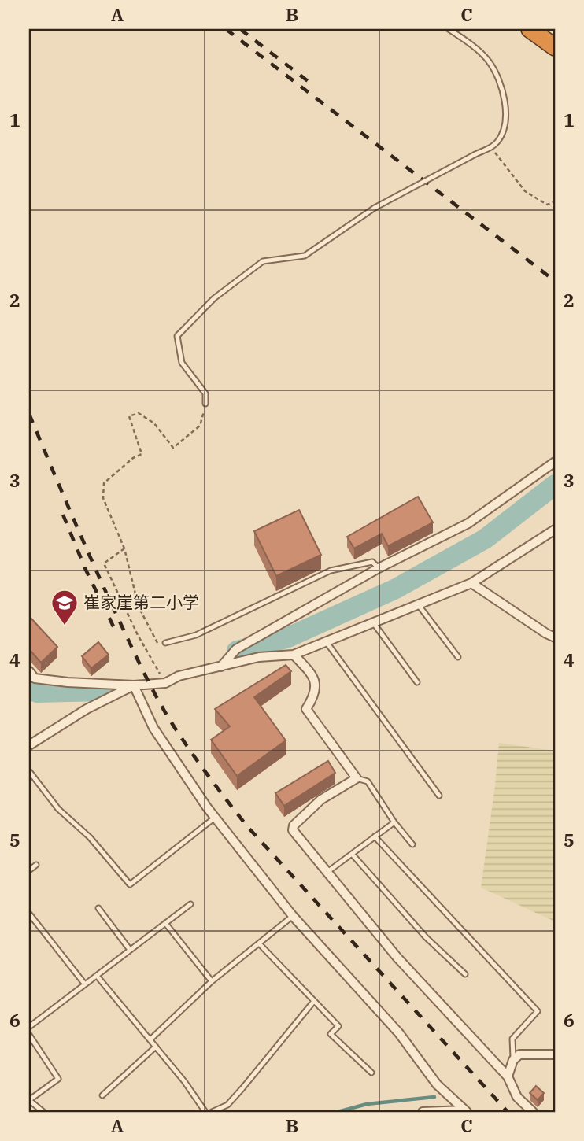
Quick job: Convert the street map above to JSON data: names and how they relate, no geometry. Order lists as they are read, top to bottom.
{
  "places": {
    "school or university": ["崔家崖第二小学"]
  },
  "grid": {
    "columns": ["A", "B", "C"],
    "rows": [
      "1",
      "2",
      "3",
      "4",
      "5",
      "6"
    ]
  }
}
